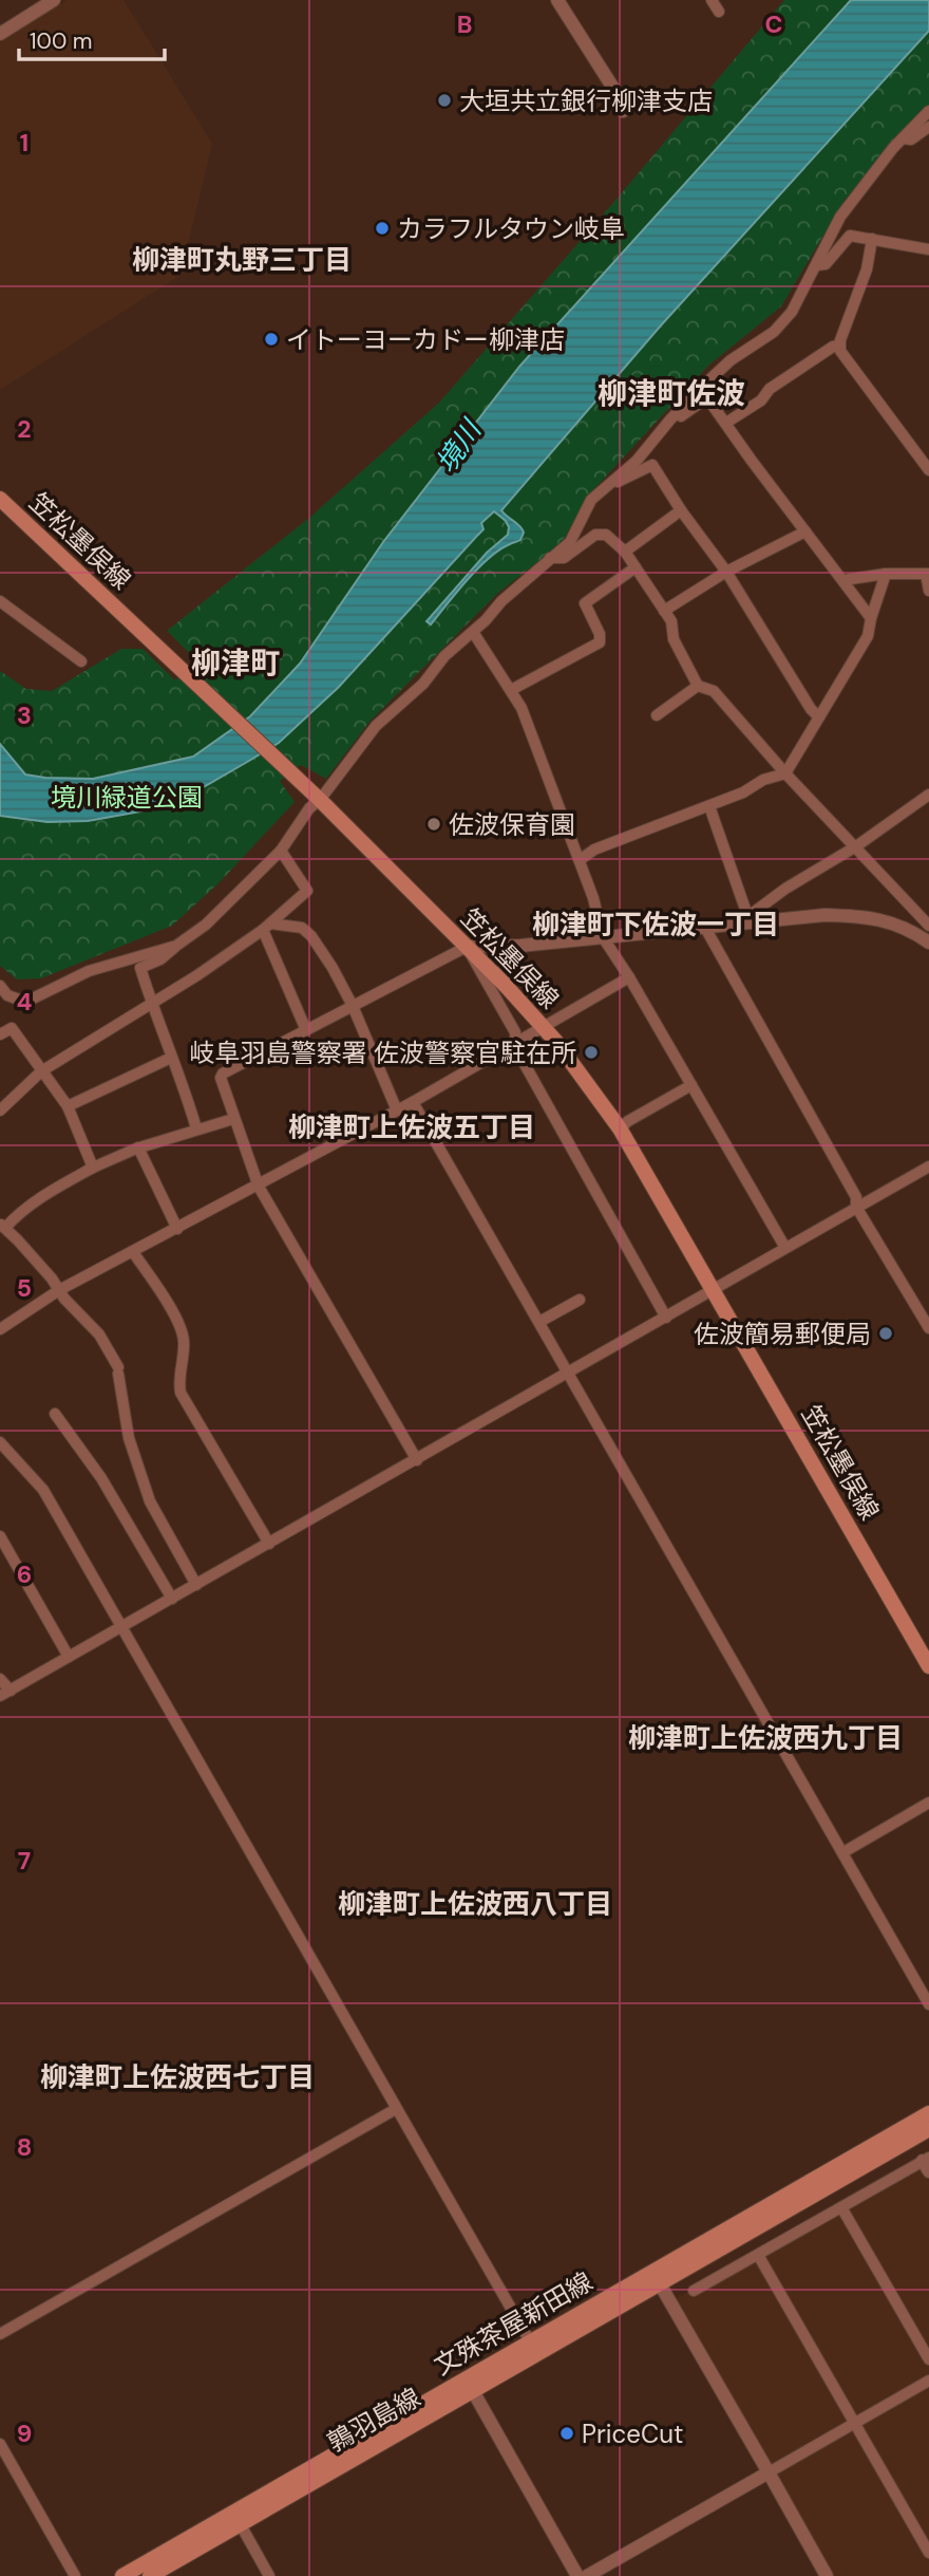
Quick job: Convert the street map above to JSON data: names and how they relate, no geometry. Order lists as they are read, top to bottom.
{
  "streets": {
    "main road": ["笠松墨俣線", "文殊茶屋新田線", "鶉羽島線"]
  },
  "crossings": [
    ["文殊茶屋新田線", "鶉羽島線"]
  ],
  "districts": [
    "柳津町丸野三丁目",
    "柳津町佐波",
    "柳津町",
    "柳津町下佐波一丁目",
    "柳津町上佐波五丁目",
    "柳津町上佐波西九丁目",
    "柳津町上佐波西八丁目",
    "柳津町上佐波西七丁目"
  ],
  "water": ["境川"],
  "parks": ["境川緑道公園"],
  "places": [
    "大垣共立銀行柳津支店",
    "カラフルタウン岐阜",
    "イトーヨーカドー柳津店",
    "佐波保育園",
    "岐阜羽島警察署 佐波警察官駐在所",
    "佐波簡易郵便局",
    "PriceCut"
  ],
  "scale_bar": "100 m",
  "grid": {
    "columns": ["B", "C"],
    "rows": [
      "1",
      "2",
      "3",
      "4",
      "5",
      "6",
      "7",
      "8",
      "9"
    ]
  }
}
